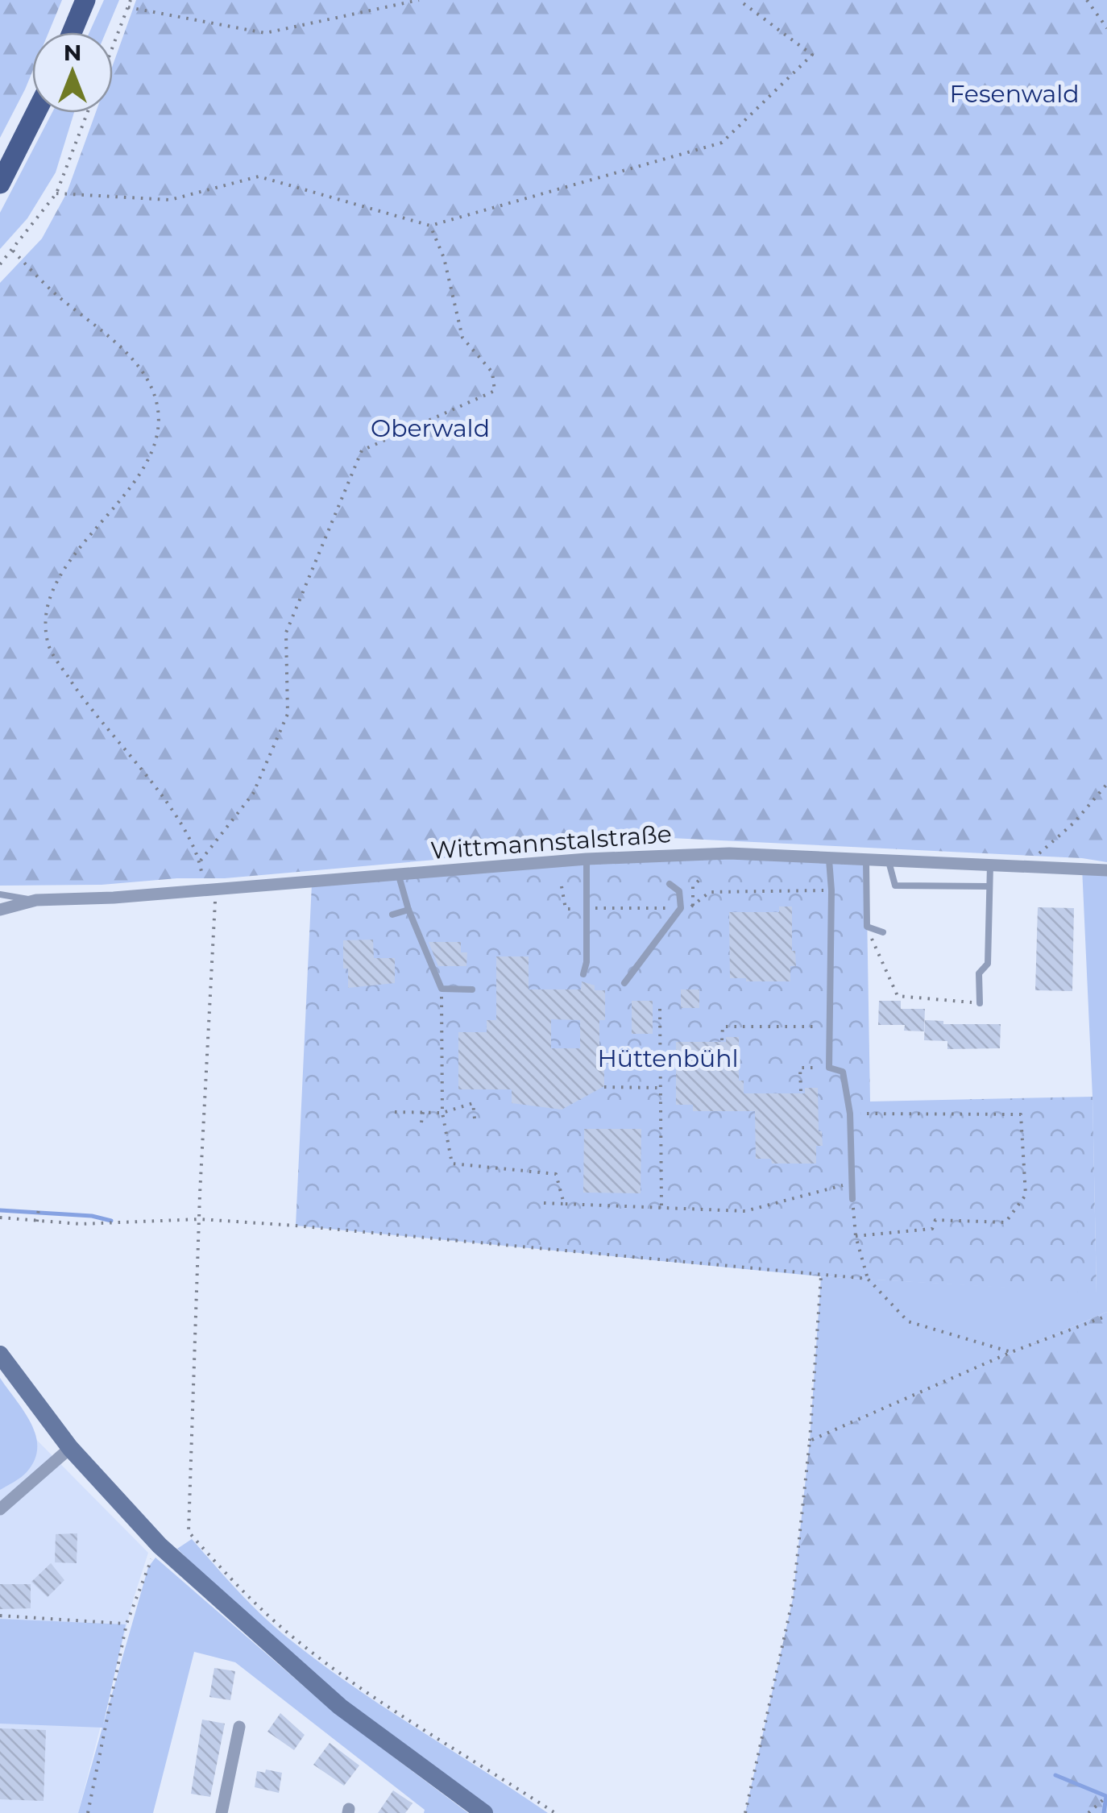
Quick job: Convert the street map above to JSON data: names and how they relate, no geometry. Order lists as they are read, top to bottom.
{
  "streets": {
    "street": ["Wittmannstalstraße"]
  },
  "parks": ["Fesenwald", "Oberwald", "Hüttenbühl"],
  "north": "top"
}
